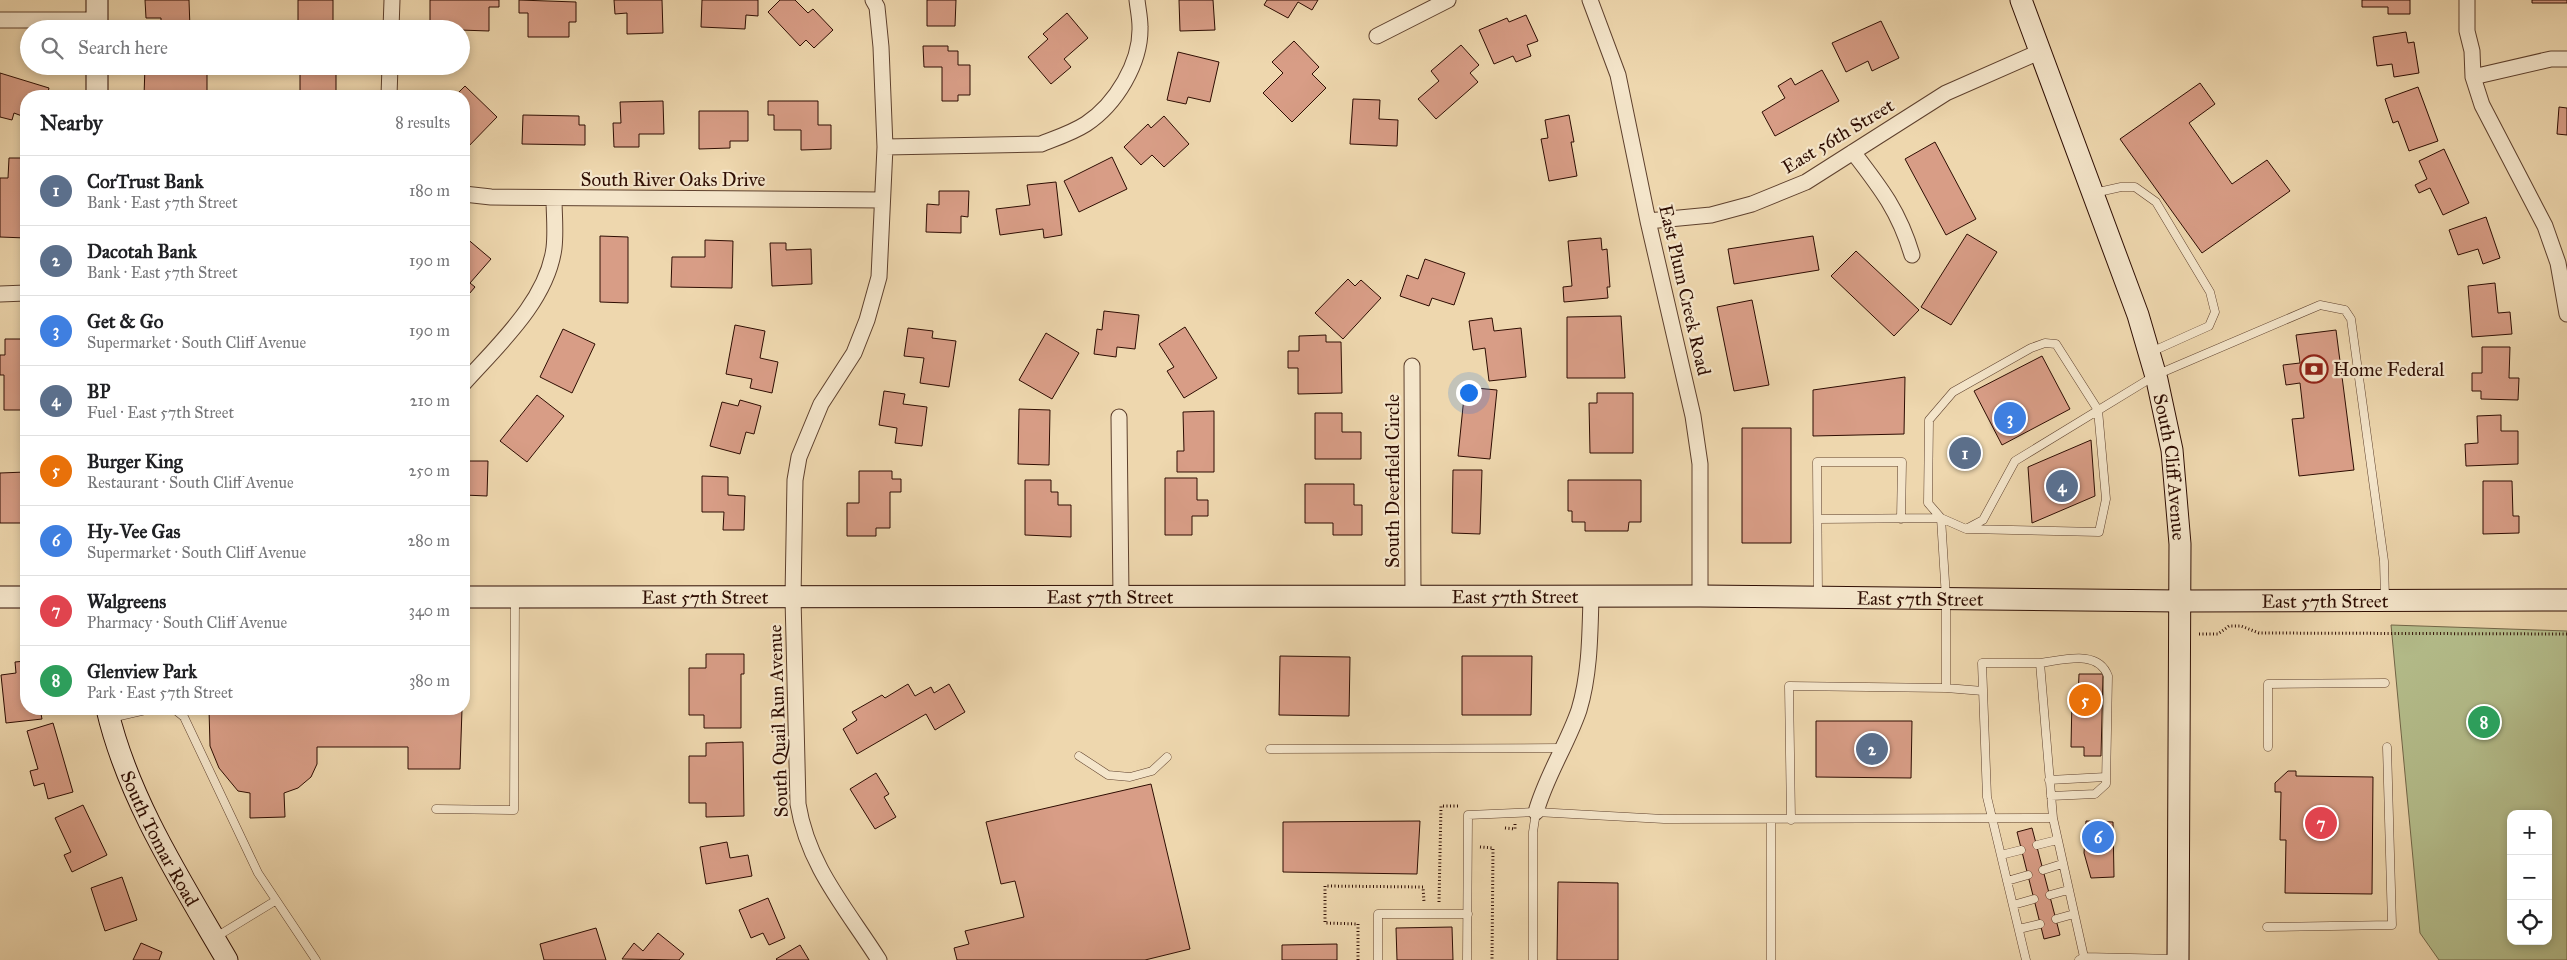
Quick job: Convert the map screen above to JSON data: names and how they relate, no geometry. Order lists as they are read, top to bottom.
{
  "streets": {
    "main road": ["South Cliff Avenue", "East 57th Street", "South Tomar Road"],
    "street": [
      "East 56th Street",
      "South River Oaks Drive",
      "East Plum Creek Road",
      "South Deerfield Circle",
      "South Quail Run Avenue"
    ]
  },
  "crossings": [
    ["East 56th Street", "East Plum Creek Road"],
    ["East 56th Street", "South Cliff Avenue"],
    ["South River Oaks Drive", "South Quail Run Avenue"],
    ["East Plum Creek Road", "East 57th Street"],
    ["South Cliff Avenue", "East 57th Street"],
    ["South Deerfield Circle", "East 57th Street"],
    ["East 57th Street", "South Quail Run Avenue"]
  ],
  "places": {
    "bank": ["Home Federal"]
  },
  "page": {
    "search": "Search here",
    "heading": ["Nearby", "8 results"],
    "list": [
      {
        "mark": "1",
        "name": "CorTrust Bank",
        "note": "Bank · East 57th Street",
        "value": "180 m"
      },
      {
        "mark": "2",
        "name": "Dacotah Bank",
        "note": "Bank · East 57th Street",
        "value": "190 m"
      },
      {
        "mark": "3",
        "name": "Get & Go",
        "note": "Supermarket · South Cliff Avenue",
        "value": "190 m"
      },
      {
        "mark": "4",
        "name": "BP",
        "note": "Fuel · East 57th Street",
        "value": "210 m"
      },
      {
        "mark": "5",
        "name": "Burger King",
        "note": "Restaurant · South Cliff Avenue",
        "value": "250 m"
      },
      {
        "mark": "6",
        "name": "Hy-Vee Gas",
        "note": "Supermarket · South Cliff Avenue",
        "value": "280 m"
      },
      {
        "mark": "7",
        "name": "Walgreens",
        "note": "Pharmacy · South Cliff Avenue",
        "value": "340 m"
      },
      {
        "mark": "8",
        "name": "Glenview Park",
        "note": "Park · East 57th Street",
        "value": "380 m"
      }
    ],
    "pins": [
      "3",
      "1",
      "4",
      "5",
      "8",
      "2",
      "7",
      "6"
    ],
    "map_buttons": ["+", "−"]
  }
}
